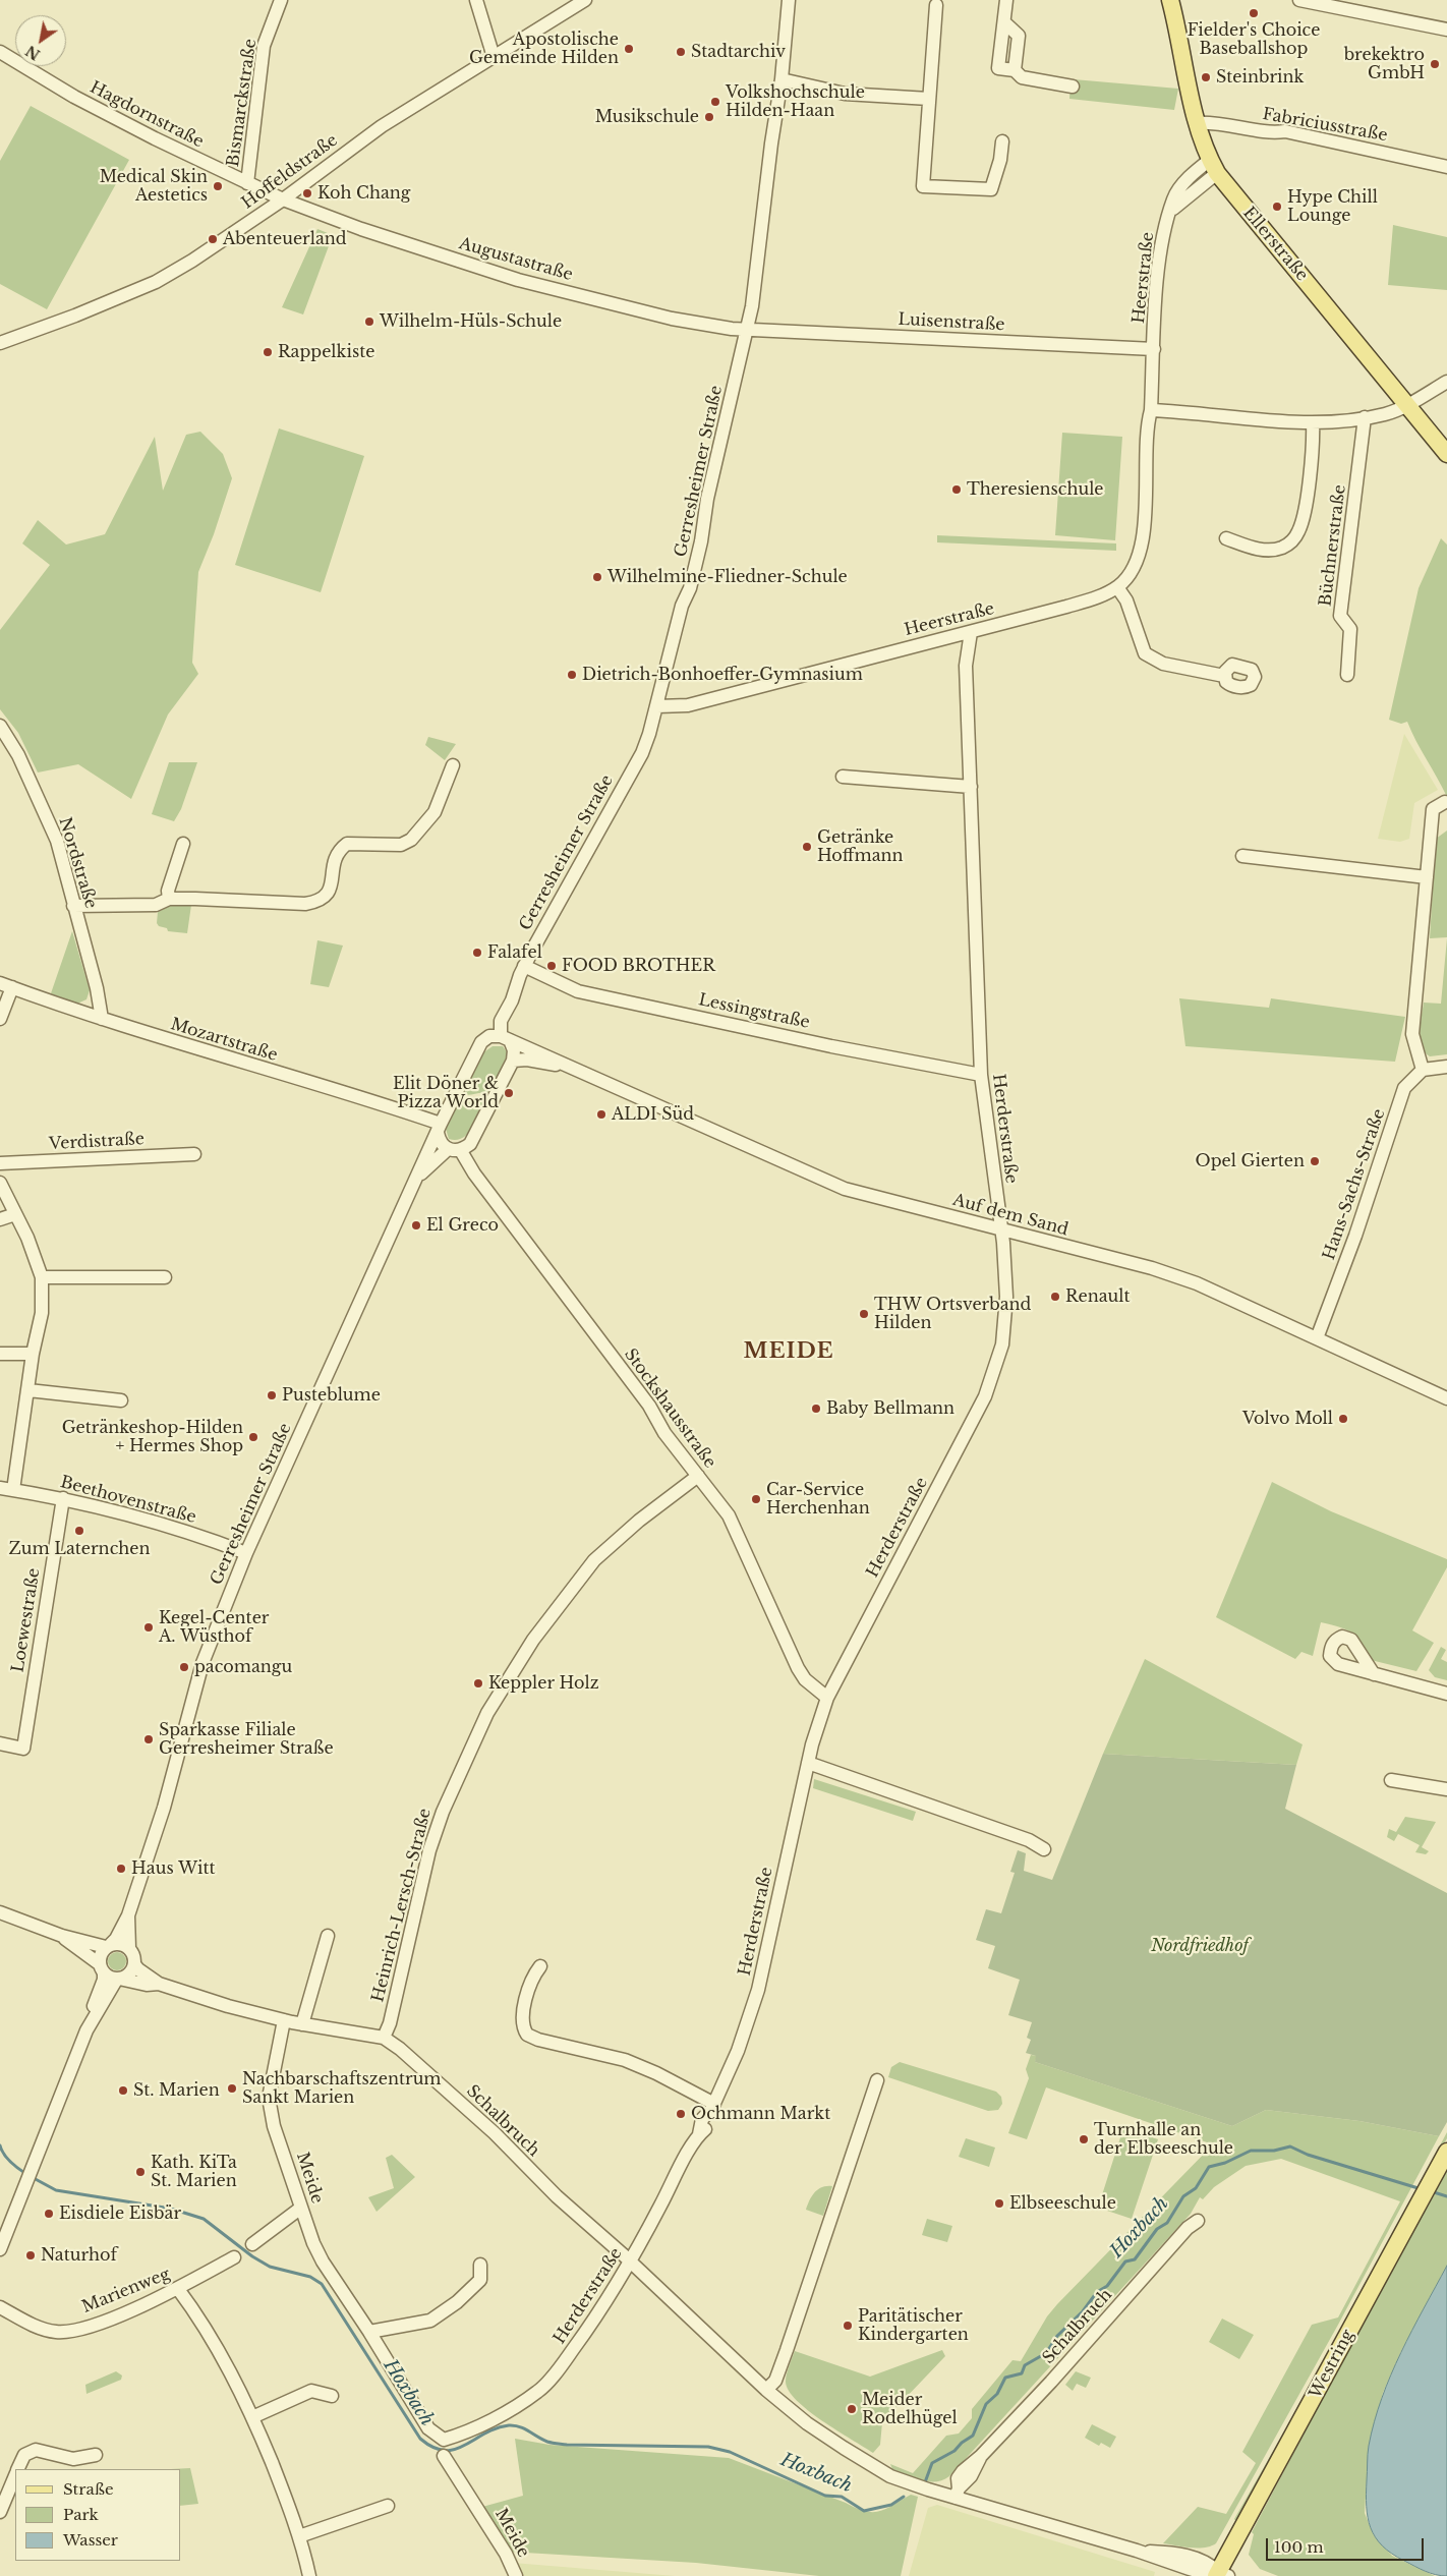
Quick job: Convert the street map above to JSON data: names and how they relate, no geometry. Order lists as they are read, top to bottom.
{
  "streets": {
    "main road": ["Ellerstraße", "Westring"],
    "street": [
      "Bismarckstraße",
      "Hagdornstraße",
      "Fabriciusstraße",
      "Hoffeldstraße",
      "Augustastraße",
      "Heerstraße",
      "Luisenstraße",
      "Gerresheimer Straße",
      "Büchnerstraße",
      "Nordstraße",
      "Lessingstraße",
      "Mozartstraße",
      "Herderstraße",
      "Verdistraße",
      "Hans-Sachs-Straße",
      "Auf dem Sand",
      "Stockshausstraße",
      "Beethovenstraße",
      "Loewestraße",
      "Heinrich-Lersch-Straße",
      "Schalbruch",
      "Meide",
      "Marienweg"
    ]
  },
  "crossings": [
    ["Bismarckstraße", "Hagdornstraße"],
    ["Hagdornstraße", "Hoffeldstraße"],
    ["Hagdornstraße", "Augustastraße"],
    ["Fabriciusstraße", "Ellerstraße"],
    ["Hoffeldstraße", "Augustastraße"],
    ["Ellerstraße", "Heerstraße"],
    ["Augustastraße", "Luisenstraße"],
    ["Augustastraße", "Gerresheimer Straße"],
    ["Heerstraße", "Luisenstraße"],
    ["Heerstraße", "Gerresheimer Straße"],
    ["Heerstraße", "Herderstraße"],
    ["Luisenstraße", "Gerresheimer Straße"],
    ["Gerresheimer Straße", "Lessingstraße"],
    ["Gerresheimer Straße", "Mozartstraße"],
    ["Gerresheimer Straße", "Auf dem Sand"],
    ["Gerresheimer Straße", "Stockshausstraße"],
    ["Gerresheimer Straße", "Beethovenstraße"],
    ["Gerresheimer Straße", "Schalbruch"],
    ["Nordstraße", "Mozartstraße"],
    ["Lessingstraße", "Herderstraße"],
    ["Herderstraße", "Auf dem Sand"],
    ["Herderstraße", "Stockshausstraße"],
    ["Herderstraße", "Schalbruch"],
    ["Herderstraße", "Meide"],
    ["Hans-Sachs-Straße", "Auf dem Sand"],
    ["Stockshausstraße", "Heinrich-Lersch-Straße"],
    ["Beethovenstraße", "Loewestraße"],
    ["Heinrich-Lersch-Straße", "Schalbruch"],
    ["Schalbruch", "Meide"],
    ["Schalbruch", "Westring"]
  ],
  "districts": ["MEIDE"],
  "water": ["Hoxbach"],
  "parks": ["Nordfriedhof"],
  "places": [
    "Fielder's Choice Baseballshop",
    "Apostolische Gemeinde Hilden",
    "Stadtarchiv",
    "brekektro GmbH",
    "Steinbrink",
    "Volkshochschule Hilden-Haan",
    "Musikschule",
    "Medical Skin Aestetics",
    "Koh Chang",
    "Hype Chill Lounge",
    "Abenteuerland",
    "Wilhelm-Hüls-Schule",
    "Rappelkiste",
    "Theresienschule",
    "Wilhelmine-Fliedner-Schule",
    "Dietrich-Bonhoeffer-Gymnasium",
    "Getränke Hoffmann",
    "Falafel",
    "FOOD BROTHER",
    "Elit Döner & Pizza World",
    "ALDI Süd",
    "Opel Gierten",
    "El Greco",
    "Renault",
    "THW Ortsverband Hilden",
    "Pusteblume",
    "Baby Bellmann",
    "Volvo Moll",
    "Getränkeshop-Hilden + Hermes Shop",
    "Car-Service Herchenhan",
    "Zum Laternchen",
    "Kegel-Center A. Wüsthof",
    "pacomangu",
    "Keppler Holz",
    "Sparkasse Filiale Gerresheimer Straße",
    "Haus Witt",
    "Nachbarschaftszentrum Sankt Marien",
    "St. Marien",
    "Ochmann Markt",
    "Turnhalle an der Elbseeschule",
    "Kath. KiTa St. Marien",
    "Elbseeschule",
    "Eisdiele Eisbär",
    "Naturhof",
    "Paritätischer Kindergarten",
    "Meider Rodelhügel"
  ],
  "legend": ["Straße", "Park", "Wasser"],
  "scale_bar": "100 m",
  "north": "bottom left"
}
